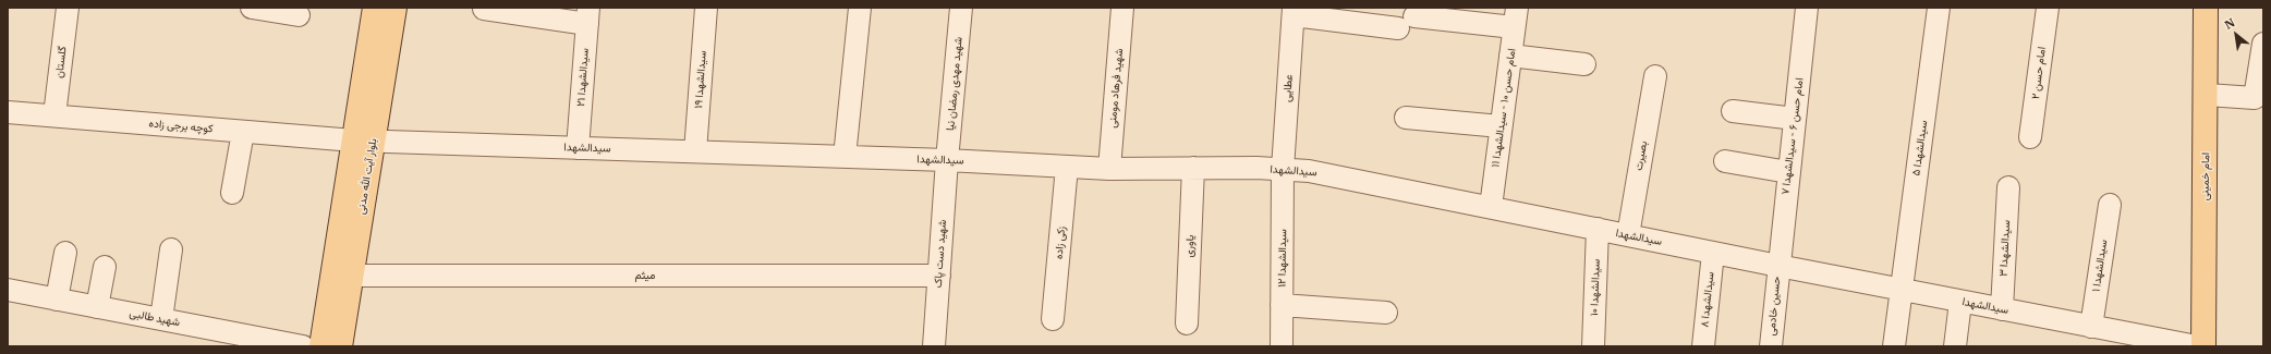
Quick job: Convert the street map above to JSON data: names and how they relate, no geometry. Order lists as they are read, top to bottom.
{
  "streets": {
    "main road": ["بلوار آیت الله مدنی", "امام خمینی"],
    "street": [
      "گلستان",
      "امام حسن ۲",
      "سیدالشهدا ۲۱",
      "سیدالشهدا ۱۹",
      "شهید مهدی رمضان نیا",
      "شهید فرهاد مومنی",
      "عطایی",
      "امام حسن ۱۰ - سیدالشهدا ۱۱",
      "کوچه برجى زاده",
      "امام حسن ۶ - سیدالشهدا ۷",
      "سیدالشهدا",
      "سیدالشهدا ۵",
      "بصیرت",
      "زکی زاده",
      "یاوری",
      "سیدالشهدا ۳",
      "شهید دست پاک",
      "سیدالشهدا ۱۲",
      "سیدالشهدا ۱",
      "میثم",
      "سیدالشهدا ۱۰",
      "سیدالشهدا ۸",
      "حسین خادمی",
      "شهید طالبی"
    ]
  },
  "crossings": [
    ["گلستان", "کوچه برجى زاده"],
    ["سیدالشهدا ۲۱", "سیدالشهدا"],
    ["سیدالشهدا ۱۹", "سیدالشهدا"],
    ["شهید مهدی رمضان نیا", "سیدالشهدا"],
    ["شهید مهدی رمضان نیا", "شهید دست پاک"],
    ["شهید فرهاد مومنی", "سیدالشهدا"],
    ["عطایی", "سیدالشهدا"],
    ["عطایی", "سیدالشهدا ۱۲"],
    ["امام حسن ۱۰ - سیدالشهدا ۱۱", "سیدالشهدا"],
    ["کوچه برجى زاده", "سیدالشهدا"],
    ["کوچه برجى زاده", "بلوار آیت الله مدنی"],
    ["امام حسن ۶ - سیدالشهدا ۷", "سیدالشهدا"],
    ["امام حسن ۶ - سیدالشهدا ۷", "حسین خادمی"],
    ["سیدالشهدا", "سیدالشهدا ۵"],
    ["سیدالشهدا", "بصیرت"],
    ["سیدالشهدا", "بلوار آیت الله مدنی"],
    ["سیدالشهدا", "زکی زاده"],
    ["سیدالشهدا", "یاوری"],
    ["سیدالشهدا", "سیدالشهدا ۳"],
    ["سیدالشهدا", "شهید دست پاک"],
    ["سیدالشهدا", "سیدالشهدا ۱۲"],
    ["سیدالشهدا", "سیدالشهدا ۱"],
    ["سیدالشهدا", "سیدالشهدا ۱۰"],
    ["سیدالشهدا", "سیدالشهدا ۸"],
    ["سیدالشهدا", "حسین خادمی"],
    ["بلوار آیت الله مدنی", "میثم"],
    ["شهید دست پاک", "میثم"]
  ],
  "north": "top left"
}
